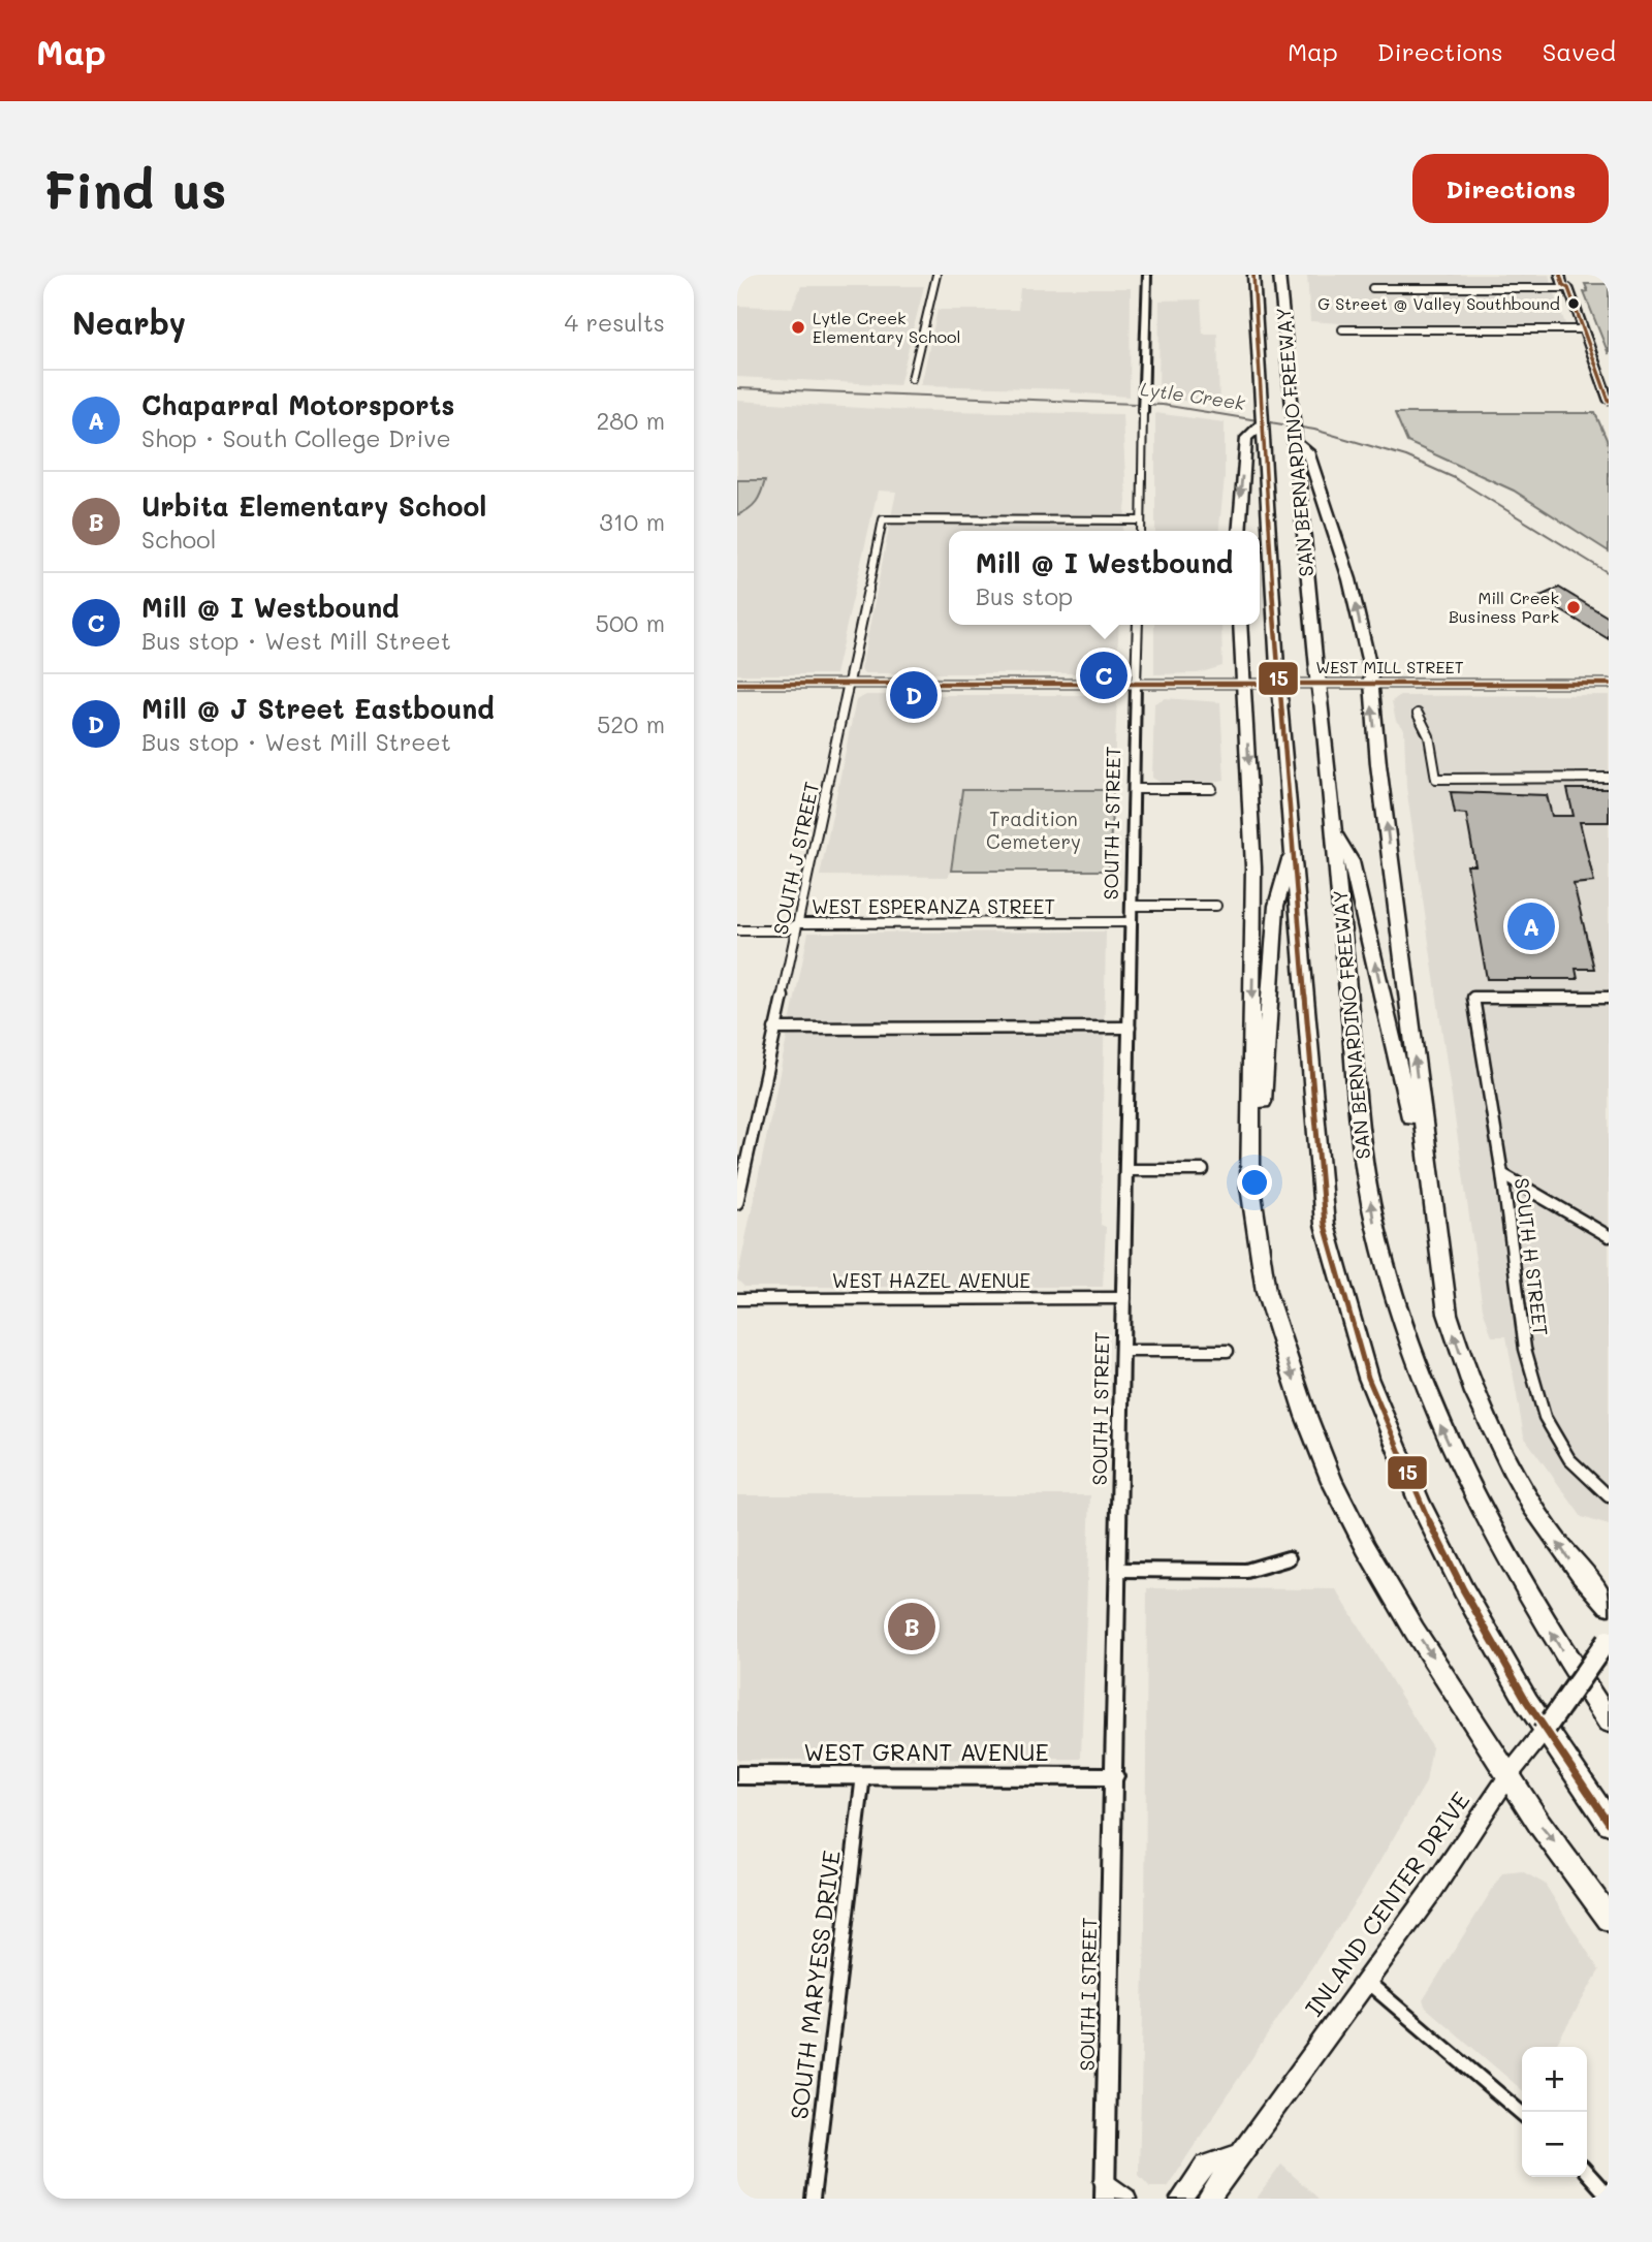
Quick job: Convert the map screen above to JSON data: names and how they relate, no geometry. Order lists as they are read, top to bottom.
{
  "streets": {
    "highway": ["SAN BERNARDINO FREEWAY"],
    "main road": ["WEST MILL STREET", "INLAND CENTER DRIVE"],
    "street": [
      "SOUTH I STREET",
      "SOUTH J STREET",
      "WEST ESPERANZA STREET",
      "SOUTH H STREET",
      "WEST HAZEL AVENUE",
      "WEST GRANT AVENUE",
      "SOUTH MARYESS DRIVE"
    ]
  },
  "crossings": [
    ["WEST MILL STREET", "SOUTH I STREET"],
    ["WEST MILL STREET", "SOUTH J STREET"],
    ["SOUTH I STREET", "WEST ESPERANZA STREET"],
    ["SOUTH I STREET", "WEST HAZEL AVENUE"],
    ["SOUTH I STREET", "WEST GRANT AVENUE"],
    ["SOUTH J STREET", "WEST ESPERANZA STREET"],
    ["WEST GRANT AVENUE", "SOUTH MARYESS DRIVE"]
  ],
  "water": ["Lytle Creek"],
  "parks": ["Tradition Cemetery"],
  "places": ["G Street @ Valley Southbound", "Lytle Creek Elementary School", "Mill Creek Business Park"],
  "lines": ["transit line 15"],
  "page": {
    "header": "Map",
    "nav": ["Map", "Directions", "Saved"],
    "buttons": "Directions",
    "title": "Find us",
    "heading": ["Nearby", "4 results"],
    "list": [
      {
        "mark": "A",
        "name": "Chaparral Motorsports",
        "note": "Shop · South College Drive",
        "value": "280 m"
      },
      {
        "mark": "B",
        "name": "Urbita Elementary School",
        "note": "School",
        "value": "310 m"
      },
      {
        "mark": "C",
        "name": "Mill @ I Westbound",
        "note": "Bus stop · West Mill Street",
        "value": "500 m"
      },
      {
        "mark": "D",
        "name": "Mill @ J Street Eastbound",
        "note": "Bus stop · West Mill Street",
        "value": "520 m"
      }
    ],
    "popup": ["Mill @ I Westbound", "Bus stop"],
    "pins": [
      "C",
      "D",
      "A",
      "B"
    ],
    "map_buttons": ["+", "−"]
  }
}
